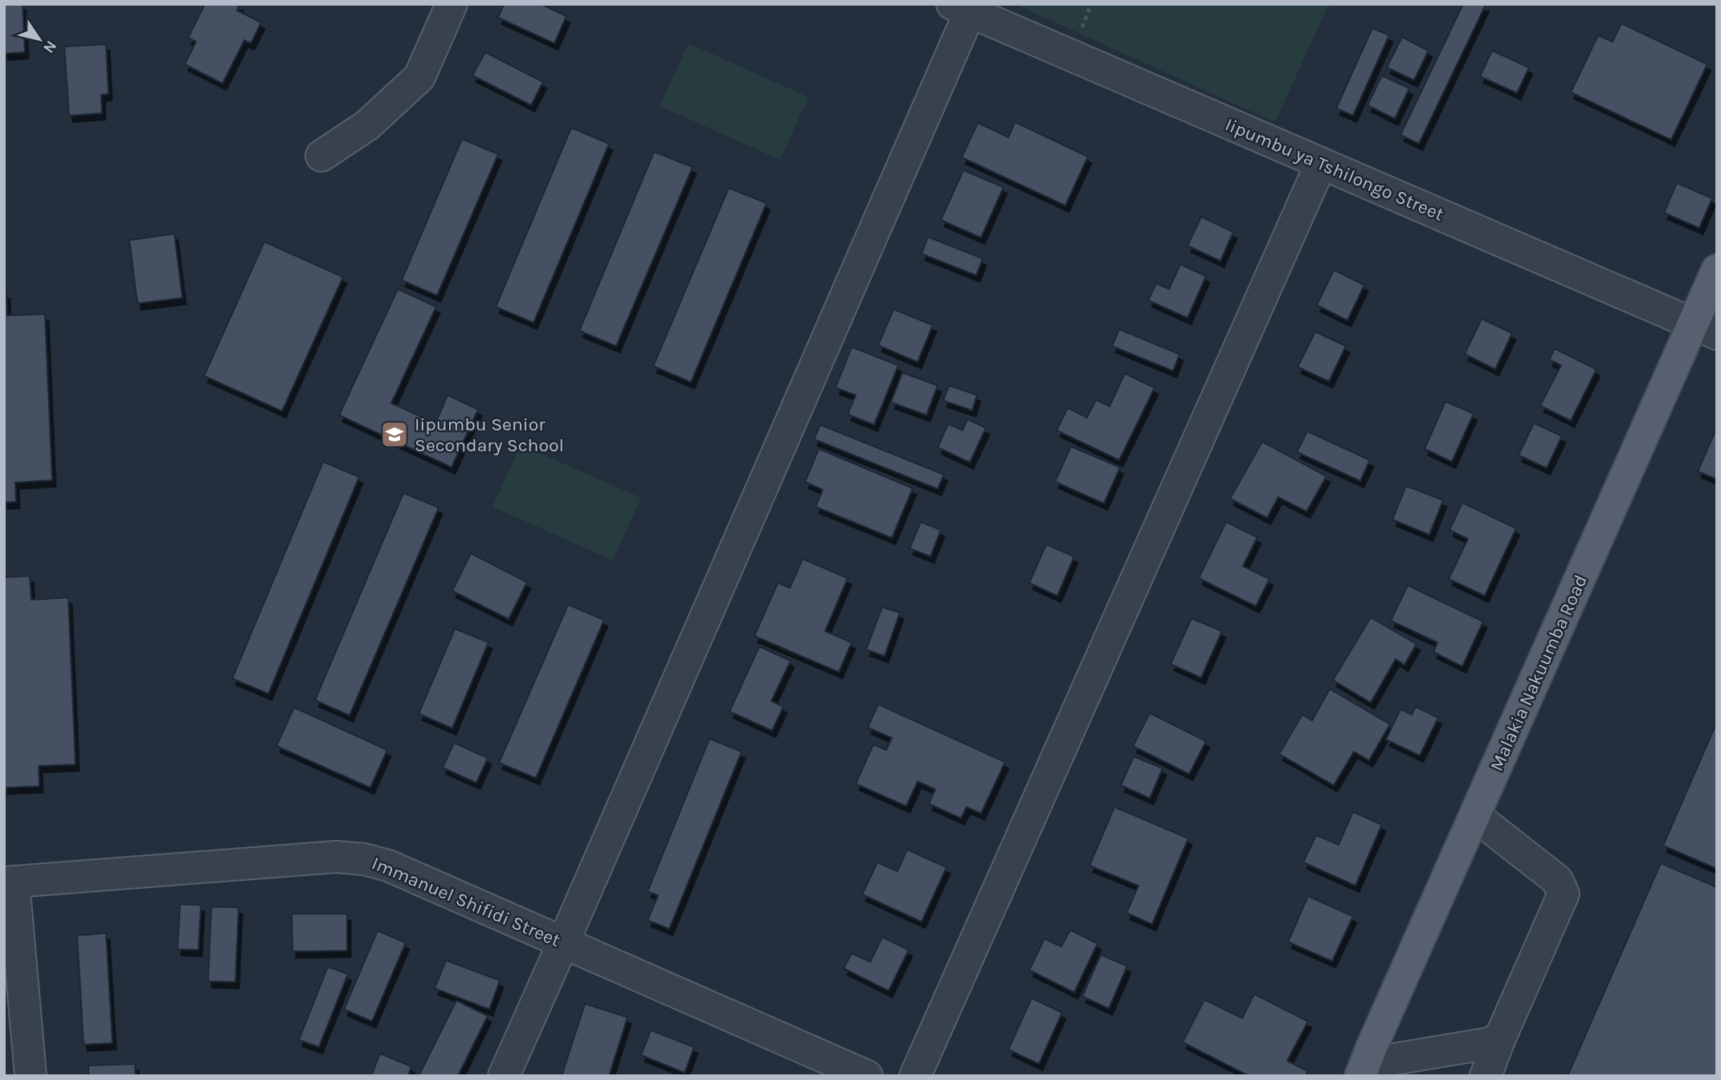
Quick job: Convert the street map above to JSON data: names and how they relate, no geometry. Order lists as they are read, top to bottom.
{
  "streets": {
    "main road": ["Malakia Nakuumba Road"],
    "street": ["Iipumbu ya Tshilongo Street", "Immanuel Shifidi Street"]
  },
  "crossings": [
    ["Iipumbu ya Tshilongo Street", "Malakia Nakuumba Road"]
  ],
  "places": {
    "school or university": ["Iipumbu Senior Secondary School"]
  },
  "north": "bottom right"
}
